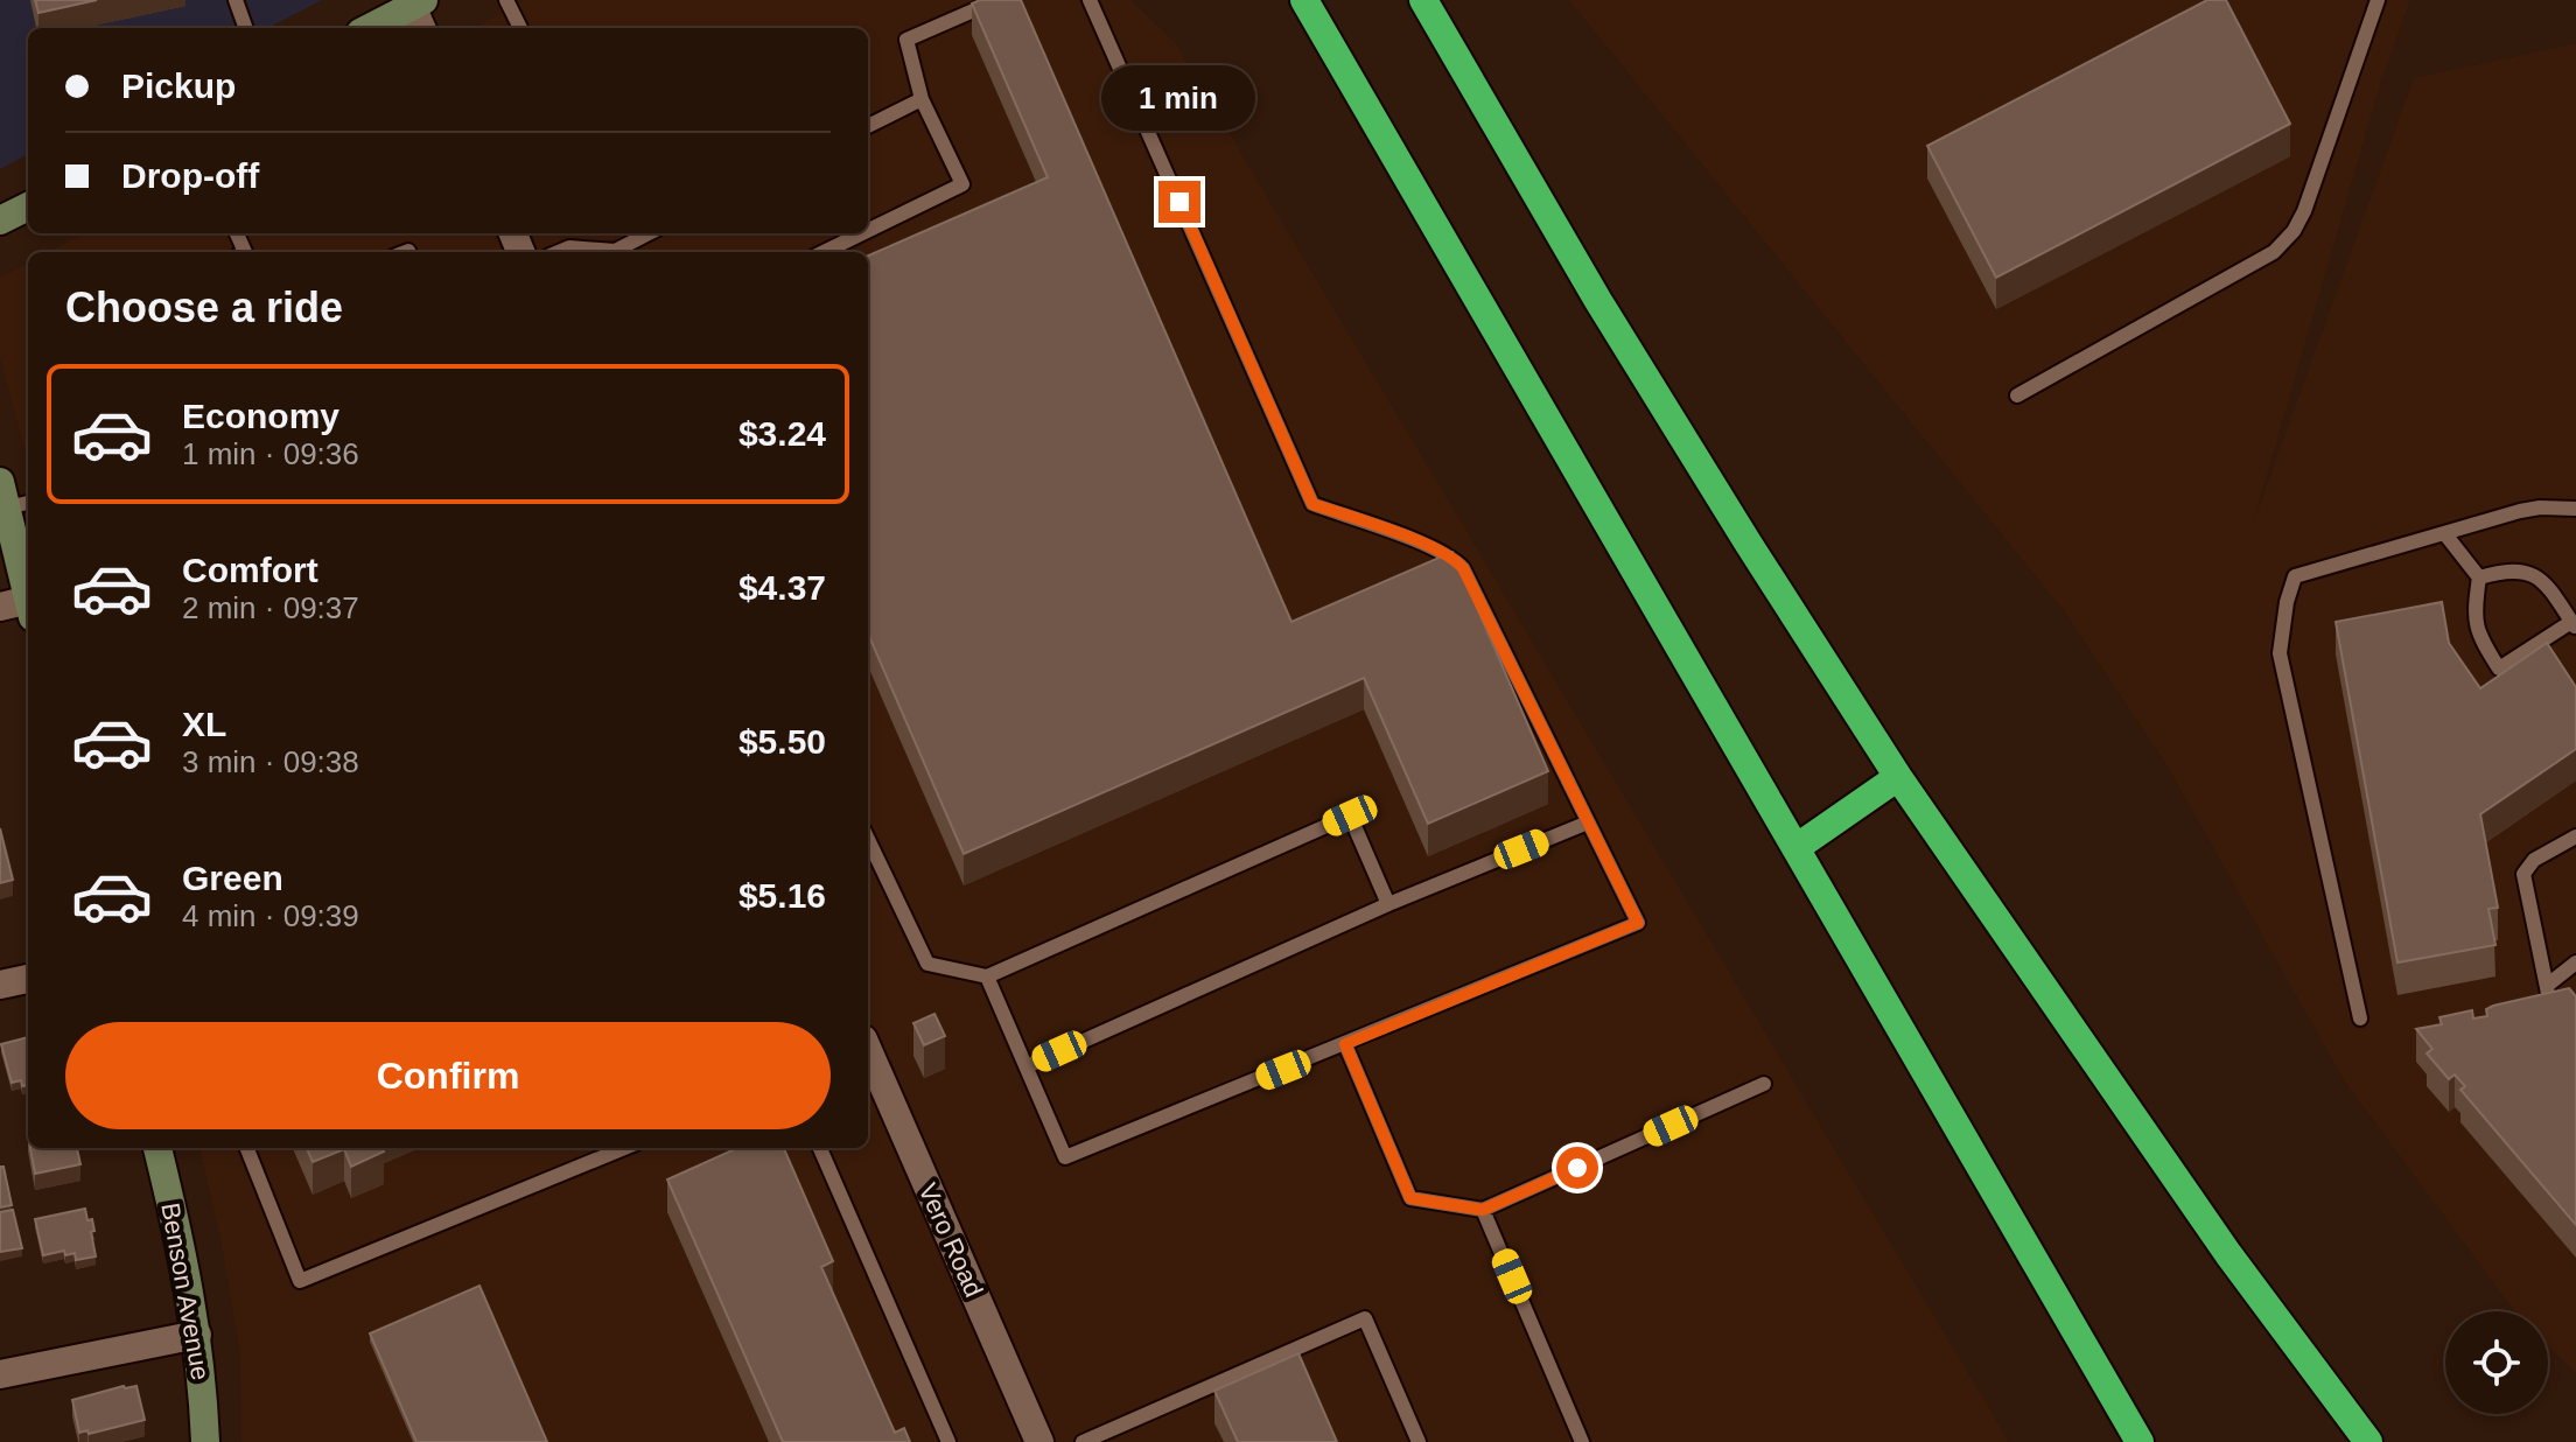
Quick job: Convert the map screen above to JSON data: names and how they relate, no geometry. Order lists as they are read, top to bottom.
{
  "streets": {
    "street": ["Vero Road", "Benson Avenue"]
  },
  "page": {
    "banner": ["Pickup", "Drop-off"],
    "bubble": "1 min",
    "heading": "Choose a ride",
    "list": [
      {
        "name": "Economy",
        "note": "1 min · 09:36",
        "value": "$3.24"
      },
      {
        "name": "Comfort",
        "note": "2 min · 09:37",
        "value": "$4.37"
      },
      {
        "name": "XL",
        "note": "3 min · 09:38",
        "value": "$5.50"
      },
      {
        "name": "Green",
        "note": "4 min · 09:39",
        "value": "$5.16"
      }
    ],
    "buttons": "Confirm"
  }
}
